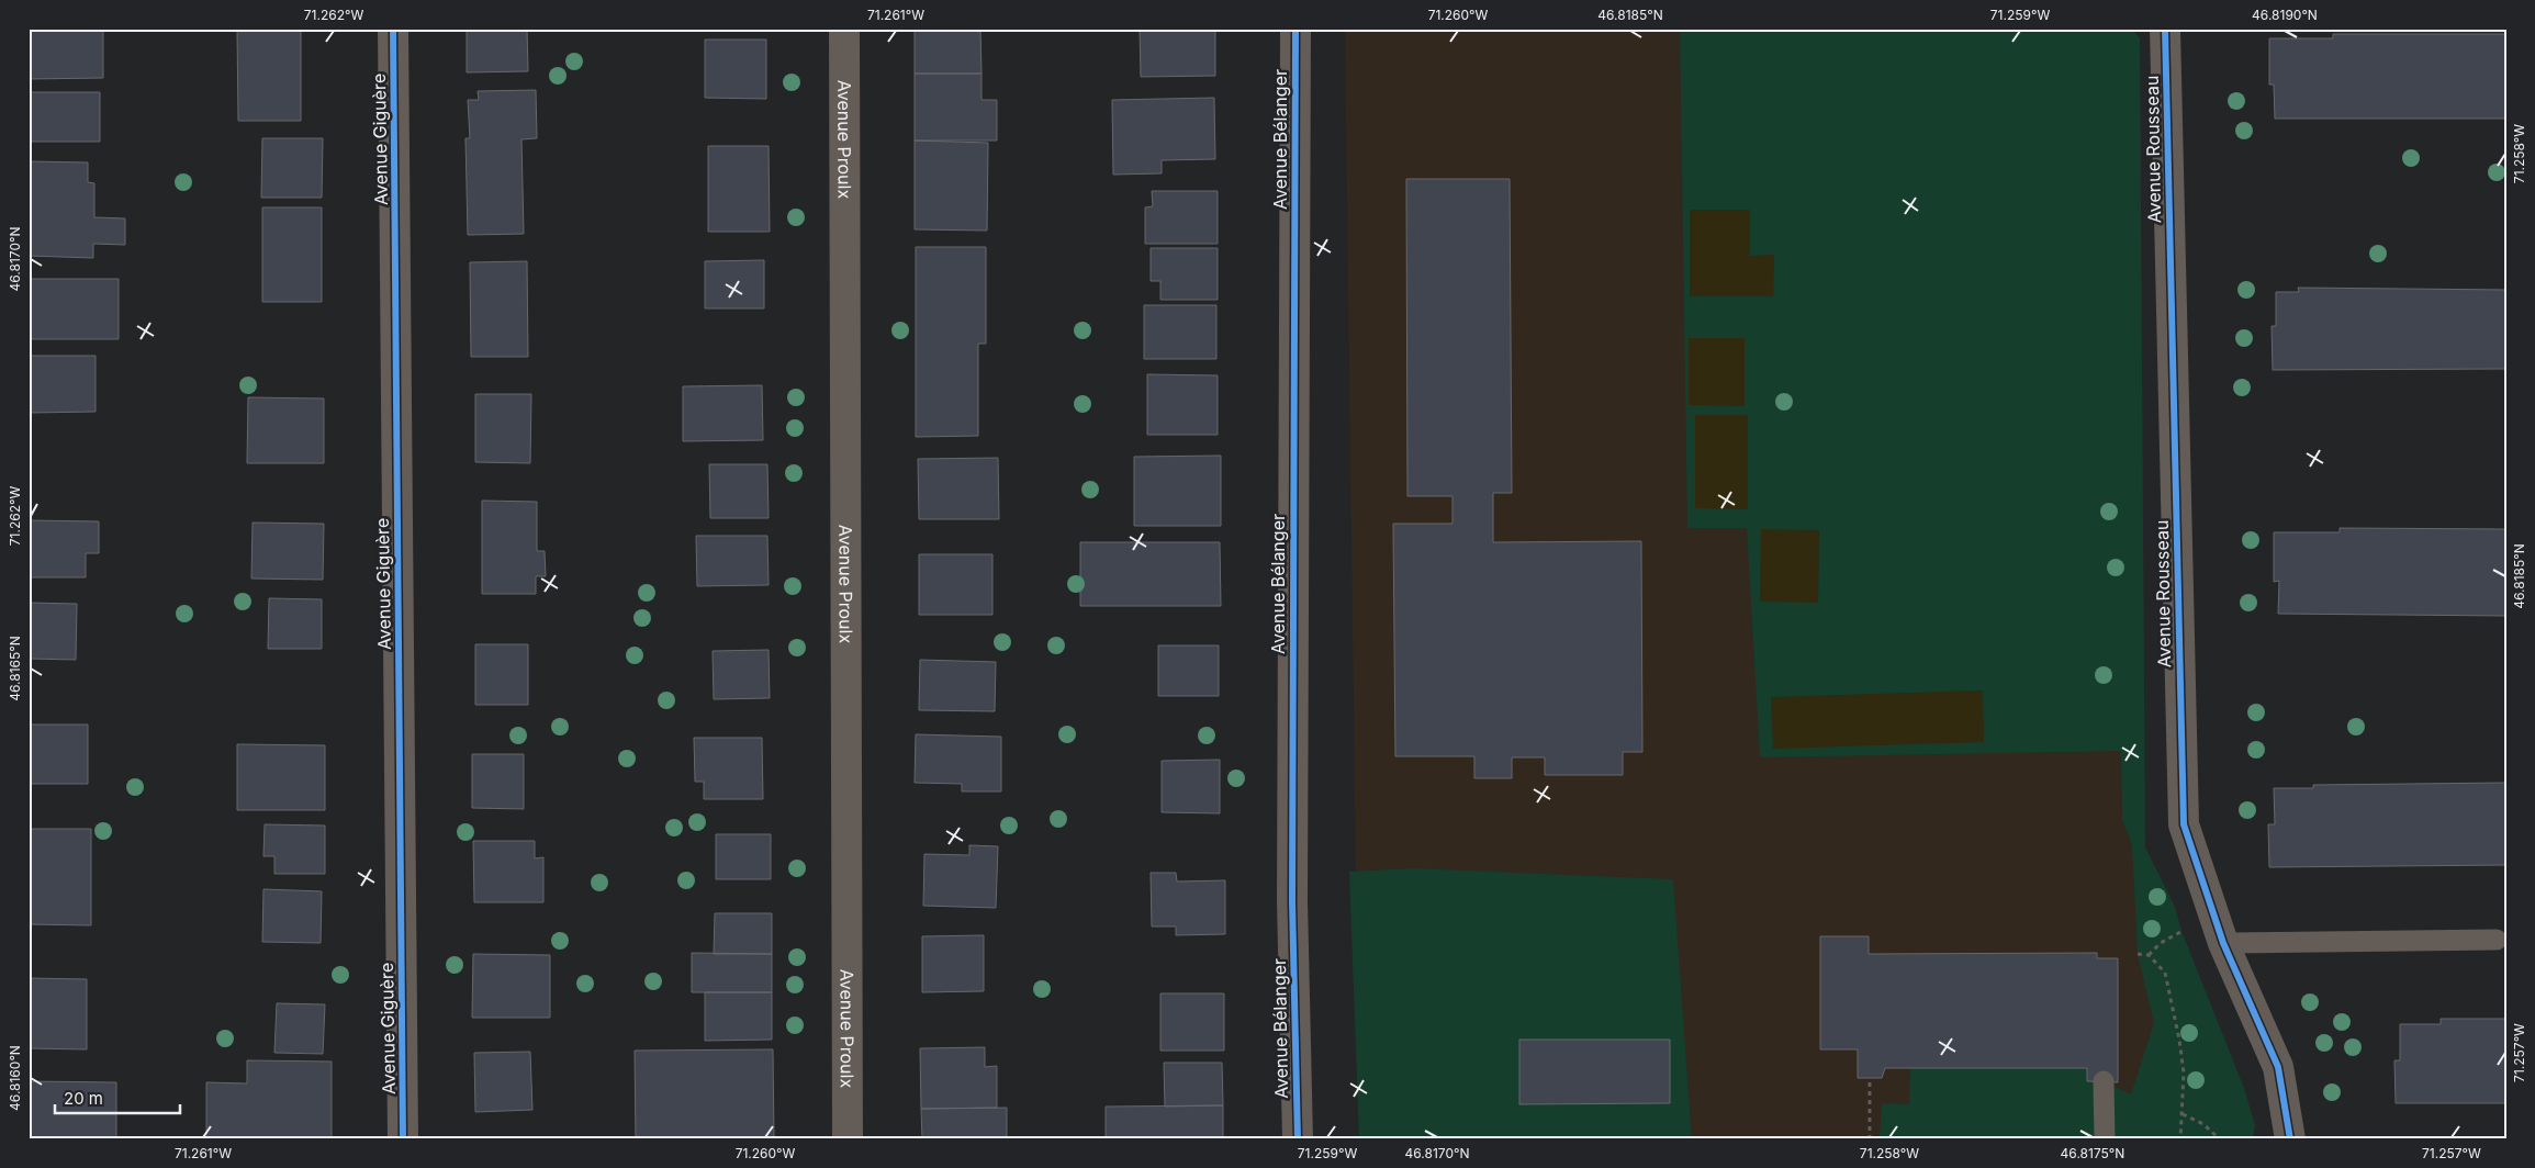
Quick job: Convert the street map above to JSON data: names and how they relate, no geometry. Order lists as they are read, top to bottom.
{
  "streets": {
    "street": [
      "Avenue Giguère",
      "Avenue Proulx",
      "Avenue Bélanger",
      "Avenue Rousseau"
    ]
  },
  "scale_bar": "20 m",
  "coordinates": [
    "71.262°W",
    "71.261°W",
    "71.260°W",
    "46.8185°N",
    "71.259°W",
    "46.8190°N",
    "71.258°W",
    "46.8170°N",
    "46.8165°N",
    "71.257°W",
    "46.8160°N",
    "46.8175°N"
  ]
}
